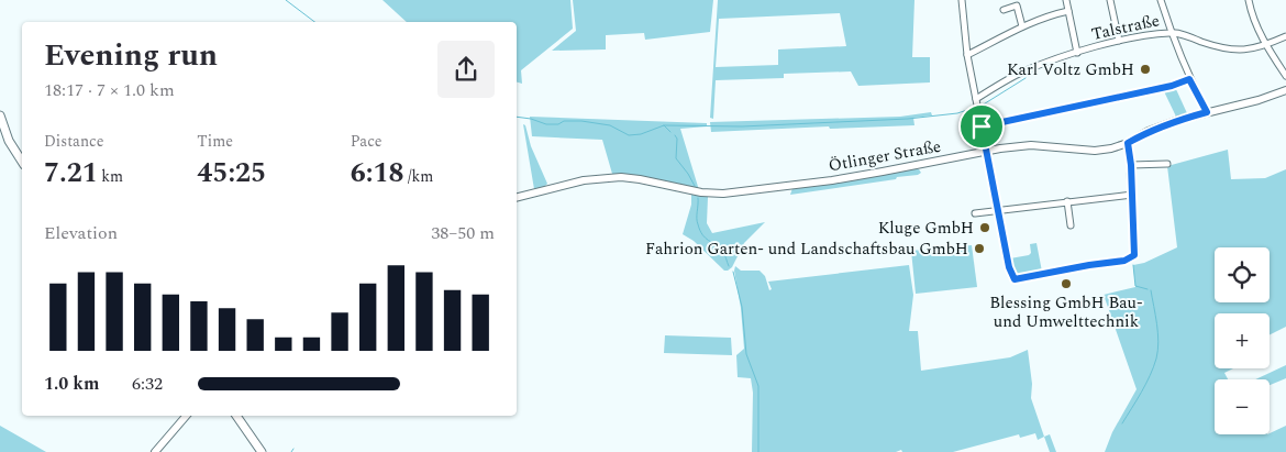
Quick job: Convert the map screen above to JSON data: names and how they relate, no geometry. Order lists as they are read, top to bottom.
{
  "streets": {
    "street": ["Talstraße", "Ötlinger Straße"]
  },
  "places": [
    "Karl Voltz GmbH",
    "Kluge GmbH",
    "Fahrion Garten- und Landschaftsbau GmbH",
    "Blessing GmbH Bau- und Umwelttechnik"
  ],
  "page": {
    "heading": ["Evening run", "18:17 · 7 × 1.0 km"],
    "stats": [
      ["Distance", "7.21 km"],
      ["Time", "45:25"],
      ["Pace", "6:18 /km"]
    ],
    "chart": ["Elevation", "38–50 m"],
    "map_buttons": ["+", "−"],
    "list": [
      {
        "name": "1.0 km",
        "note": "6:32"
      }
    ]
  }
}
